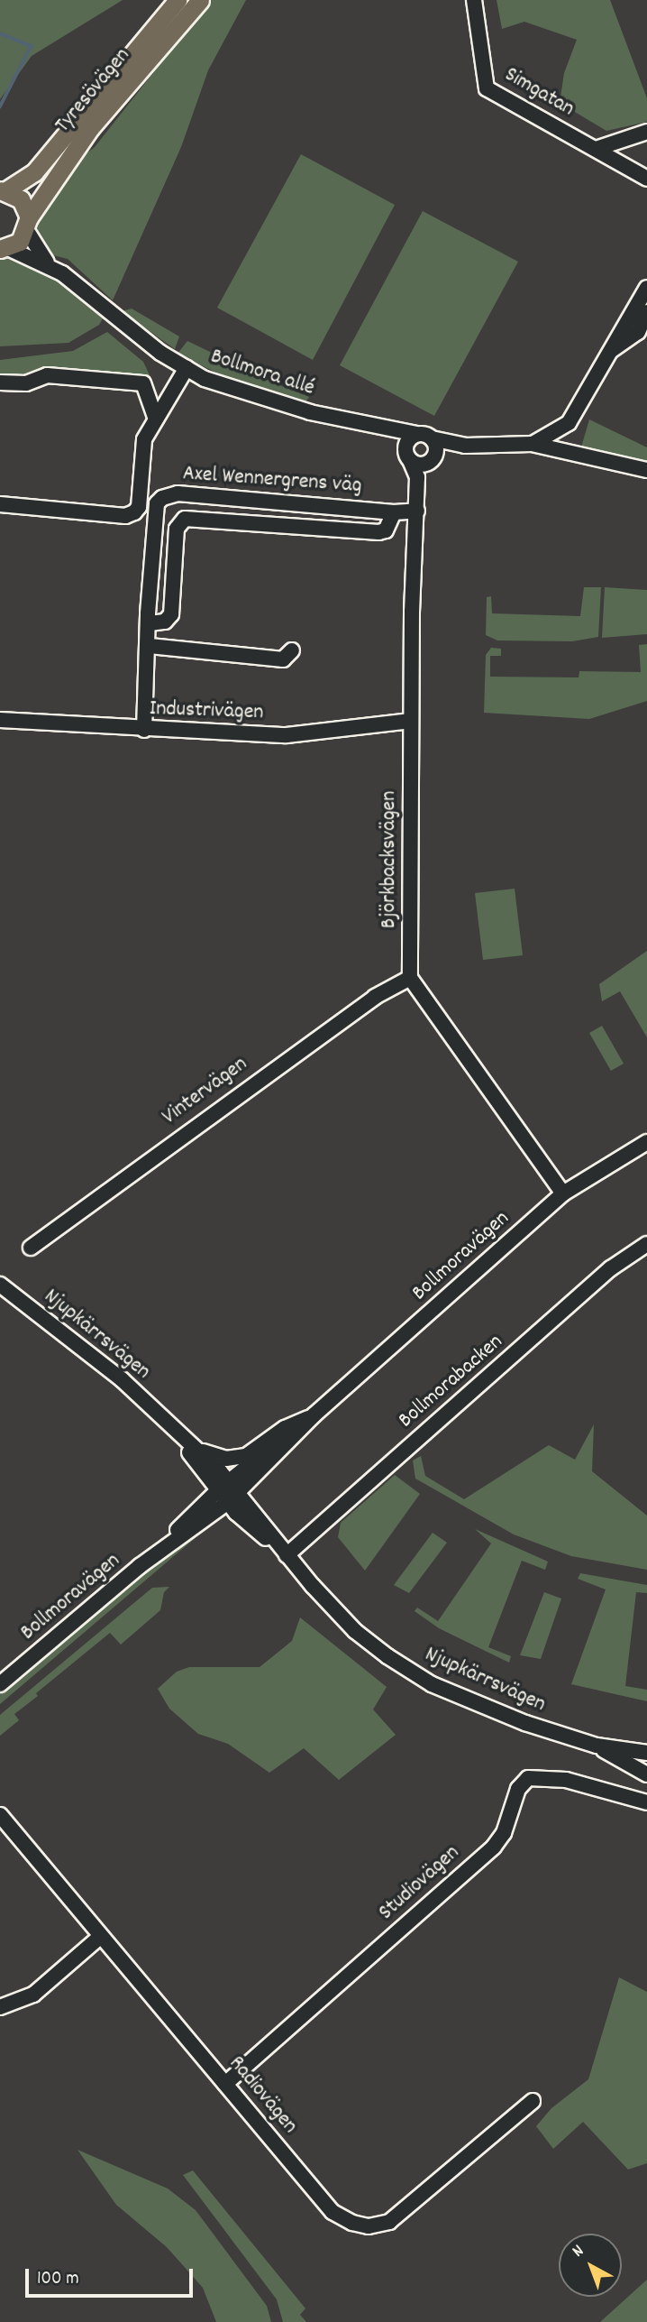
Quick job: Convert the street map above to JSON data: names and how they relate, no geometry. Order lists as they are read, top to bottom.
{
  "streets": {
    "main road": ["Tyresövägen"],
    "street": [
      "Simgatan",
      "Bollmora allé",
      "Axel Wennergrens väg",
      "Industrivägen",
      "Björkbacksvägen",
      "Vintervägen",
      "Bollmoravägen",
      "Njupkärrsvägen",
      "Bollmorabacken",
      "Studiovägen",
      "Radiovägen"
    ]
  },
  "crossings": [
    ["Tyresövägen", "Bollmora allé"],
    ["Bollmora allé", "Björkbacksvägen"],
    ["Axel Wennergrens väg", "Industrivägen"],
    ["Axel Wennergrens väg", "Björkbacksvägen"],
    ["Industrivägen", "Björkbacksvägen"],
    ["Björkbacksvägen", "Vintervägen"],
    ["Bollmoravägen", "Njupkärrsvägen"],
    ["Njupkärrsvägen", "Bollmorabacken"],
    ["Studiovägen", "Radiovägen"]
  ],
  "scale_bar": "100 m",
  "north": "top left"
}
